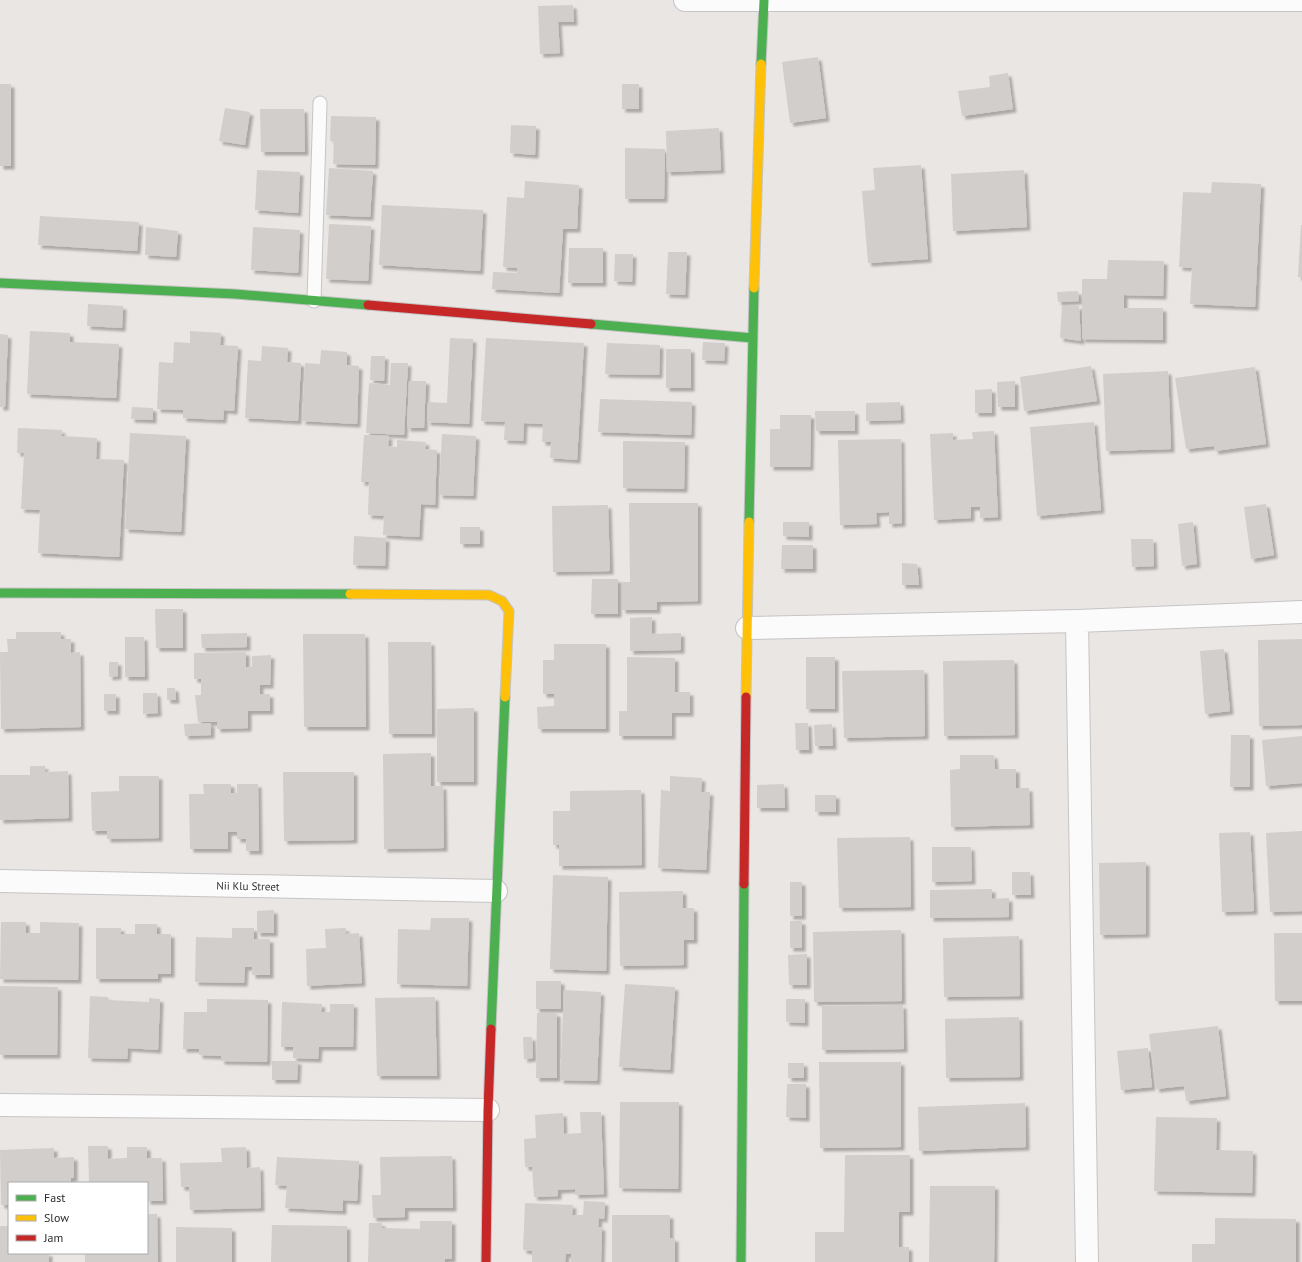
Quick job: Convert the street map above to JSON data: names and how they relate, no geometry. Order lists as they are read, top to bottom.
{
  "streets": {
    "street": ["Nii Klu Street"]
  },
  "legend": ["Fast", "Slow", "Jam"]
}
